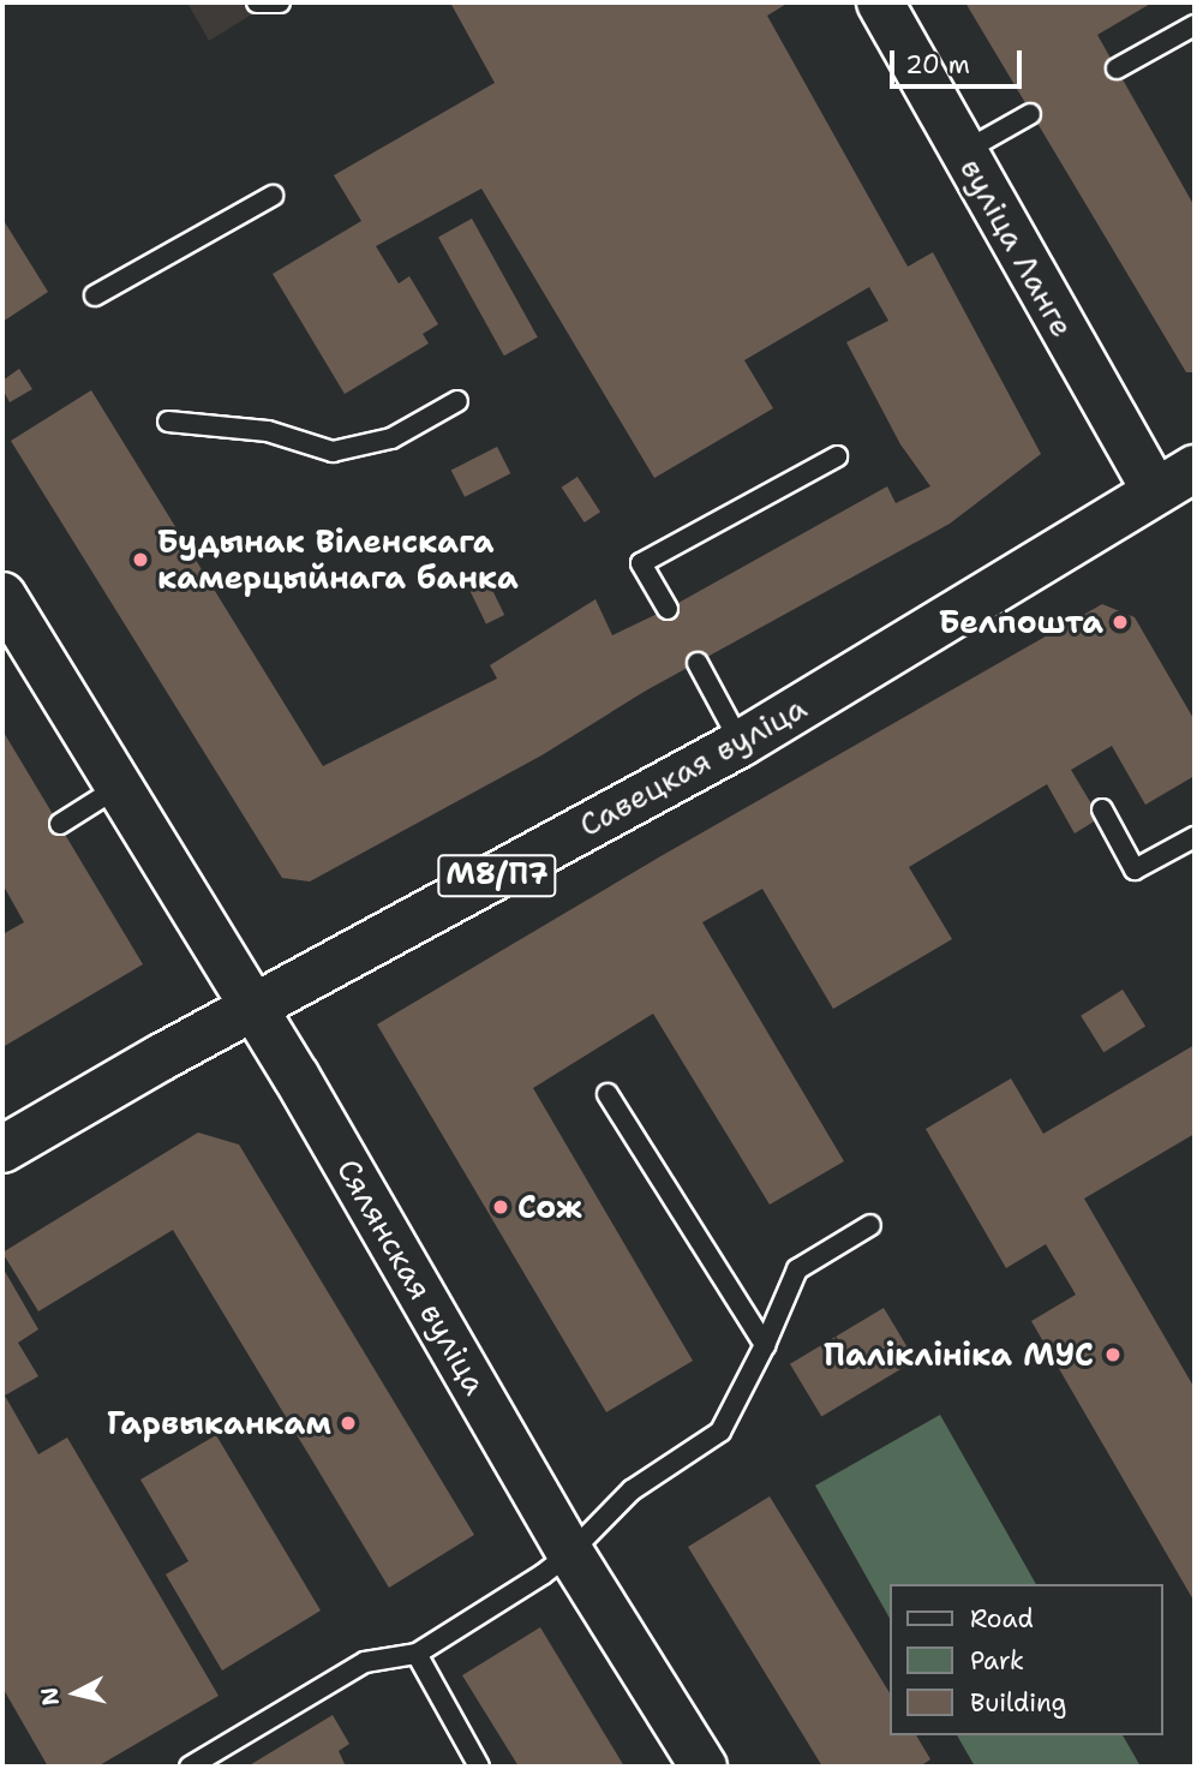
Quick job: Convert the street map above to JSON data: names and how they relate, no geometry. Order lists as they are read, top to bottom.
{
  "streets": {
    "street": [
      "вуліца Ланге",
      "Савецкая вуліца",
      "М8/П7",
      "Сялянская вуліца"
    ]
  },
  "crossings": [
    ["вуліца Ланге", "Савецкая вуліца"],
    ["вуліца Ланге", "М8/П7"],
    ["Савецкая вуліца", "М8/П7"],
    ["Савецкая вуліца", "Сялянская вуліца"]
  ],
  "places": [
    "Будынак Віленскага камерцыйнага банка",
    "Белпошта",
    "Сож",
    "Паліклініка МУС",
    "Гарвыканкам"
  ],
  "legend": ["Road", "Park", "Building"],
  "scale_bar": "20 m",
  "north": "left"
}
